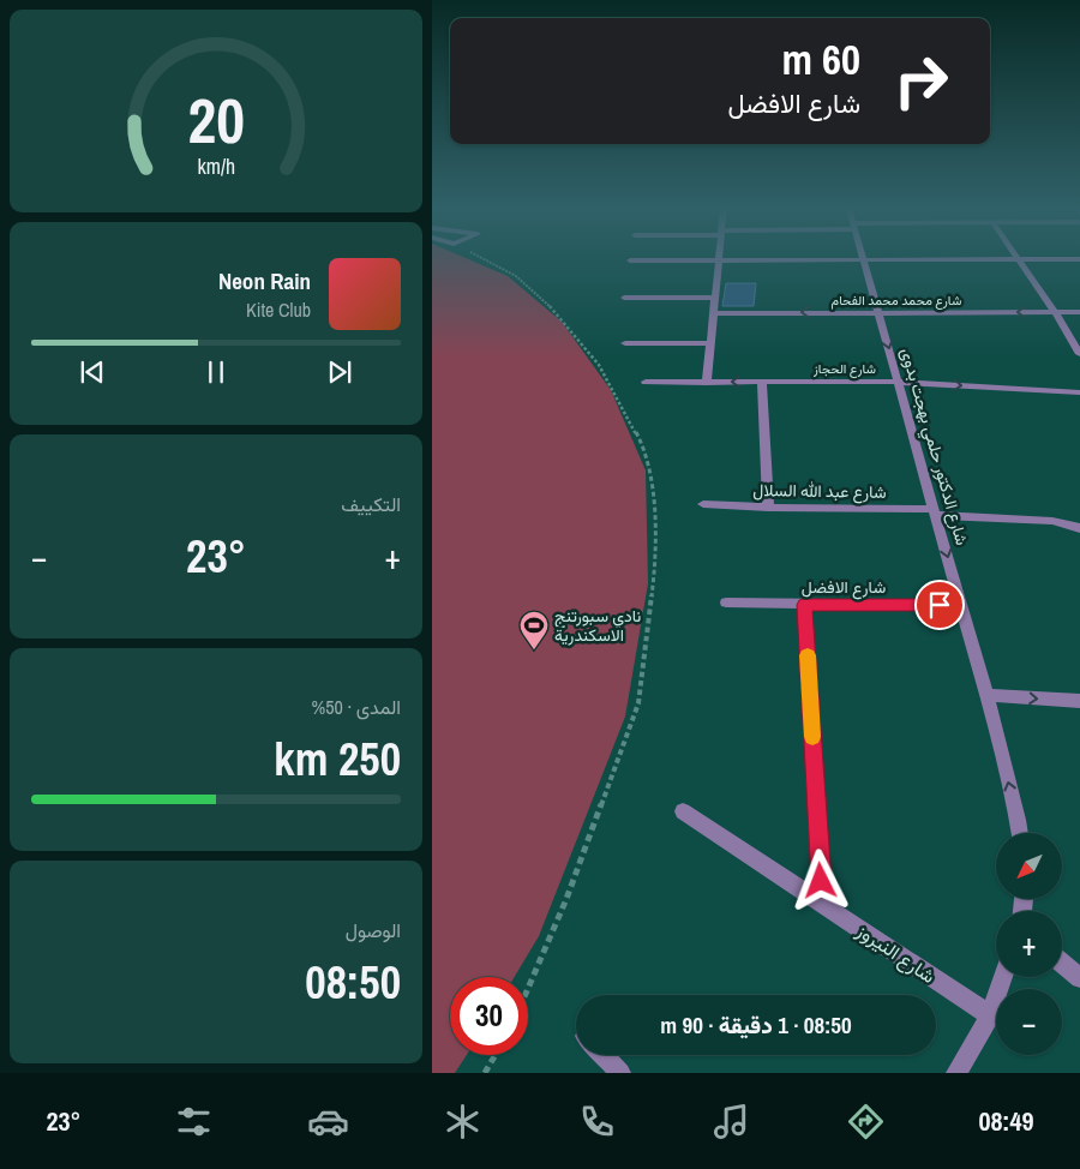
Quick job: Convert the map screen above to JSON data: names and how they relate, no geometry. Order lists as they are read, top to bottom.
{
  "streets": {
    "street": [
      "شارع محمد محمد الفحام",
      "شارع الحجاز",
      "شارع الدكتور حلمي بهجت بدوى",
      "شارع عبد الله السلال",
      "شارع الافضل",
      "شارع النيروز"
    ]
  },
  "crossings": [
    ["شارع محمد محمد الفحام", "شارع الدكتور حلمي بهجت بدوى"],
    ["شارع الحجاز", "شارع الدكتور حلمي بهجت بدوى"],
    ["شارع الدكتور حلمي بهجت بدوى", "شارع عبد الله السلال"],
    ["شارع الدكتور حلمي بهجت بدوى", "شارع الافضل"]
  ],
  "places": {
    "sports": ["نادي سبورتنج الاسكندرية"]
  },
  "north": "bottom left",
  "page": {
    "turn": ["60 m", "شارع الافضل"],
    "song": ["Neon Rain", "Kite Club"],
    "tile": [
      "التكييف",
      ["المدى · 50%", "250 km"],
      ["الوصول", "08:50"]
    ],
    "heat": ["−", "23°", "+"],
    "map_buttons": ["+", "−"],
    "limit": "30",
    "trip": "08:50 · 1 دقيقة · 90 m",
    "tabs": ["08:49", "23°"],
    "gauge": ["20", "km/h"]
  }
}
